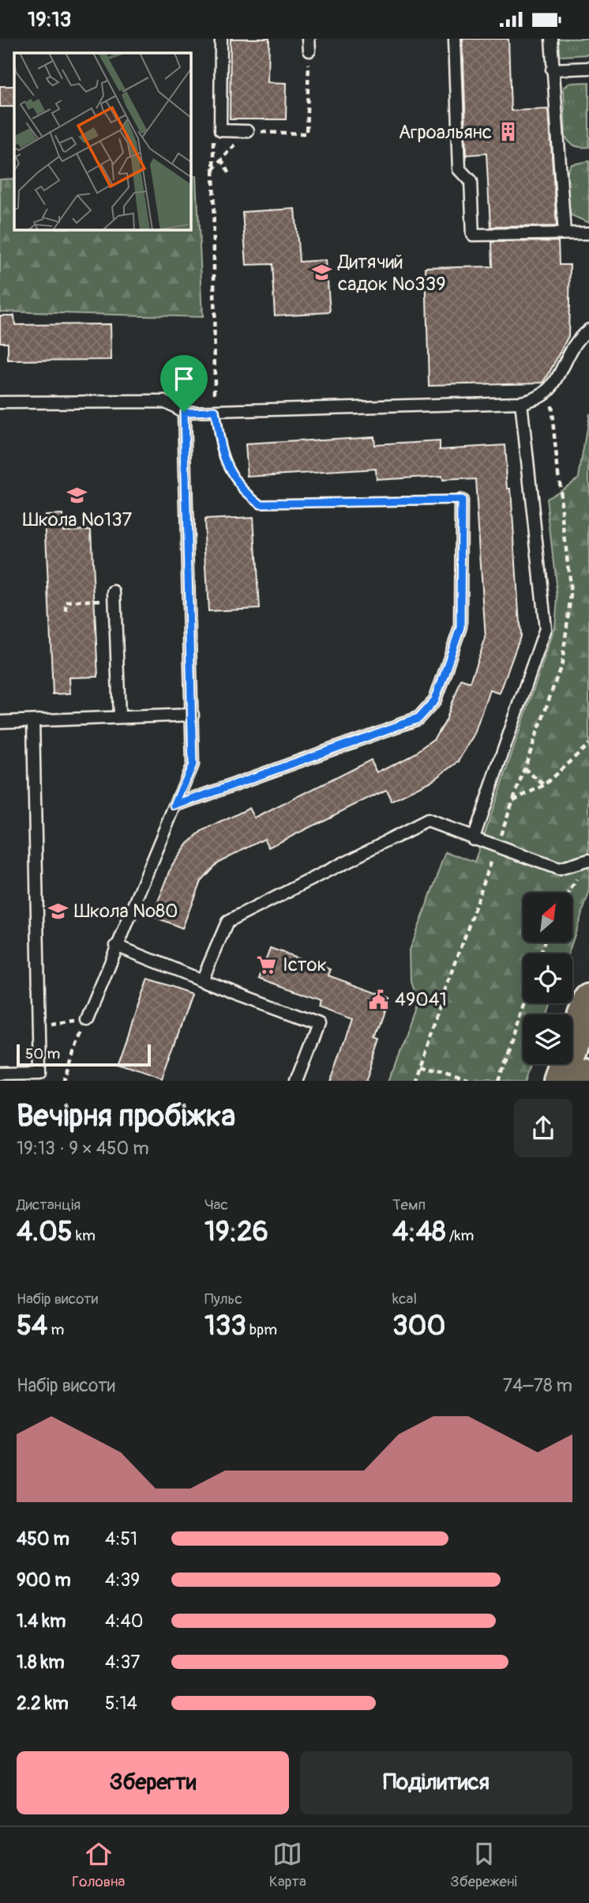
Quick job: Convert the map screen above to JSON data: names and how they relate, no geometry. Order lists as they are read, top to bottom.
{
  "places": {
    "building": ["Агроальянс"],
    "school or university": ["Дитячий садок №339", "Школа №137", "Школа №80"],
    "supermarket": ["Істок"],
    "public building": ["49041"]
  },
  "scale_bar": "50 m",
  "north": "top right",
  "page": {
    "status": "19:13",
    "scale": "50 m",
    "heading": ["Вечірня пробіжка", "19:13 · 9 × 450 m"],
    "stats": [
      ["Дистанція", "4.05 km"],
      ["Час", "19:26"],
      ["Темп", "4:48 /km"],
      ["Набір висоти", "54 m"],
      ["Пульс", "133 bpm"],
      ["kcal", "300"]
    ],
    "chart": ["Набір висоти", "74–78 m"],
    "list": [
      {
        "name": "450 m",
        "note": "4:51"
      },
      {
        "name": "900 m",
        "note": "4:39"
      },
      {
        "name": "1.4 km",
        "note": "4:40"
      },
      {
        "name": "1.8 km",
        "note": "4:37"
      },
      {
        "name": "2.2 km",
        "note": "5:14"
      }
    ],
    "buttons": ["Зберегти", "Поділитися"],
    "tabs": ["Головна", "Карта", "Збережені"]
  }
}
